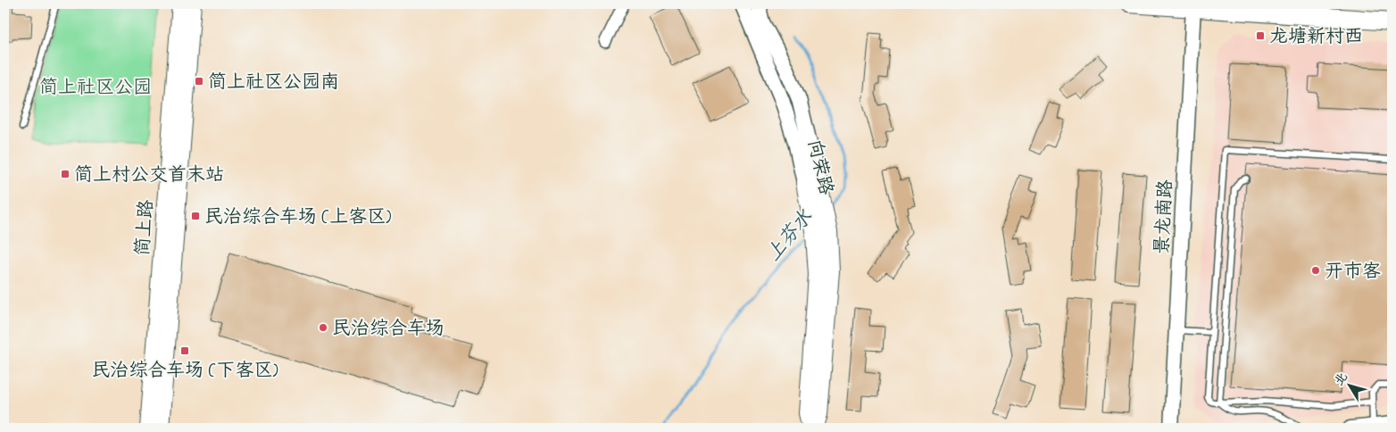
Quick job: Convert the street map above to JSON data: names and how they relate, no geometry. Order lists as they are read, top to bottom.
{
  "streets": {
    "main road": ["向荣路", "简上路"],
    "street": ["景龙南路"]
  },
  "water": ["上芬水"],
  "parks": ["简上社区公园"],
  "places": {
    "transit": [
      "龙塘新村西",
      "简上社区公园南",
      "简上村公交首末站",
      "民治综合车场 (上客区)",
      "民治综合车场 (下客区)"
    ],
    "other": ["开市客", "民治综合车场"]
  },
  "north": "top left"
}
